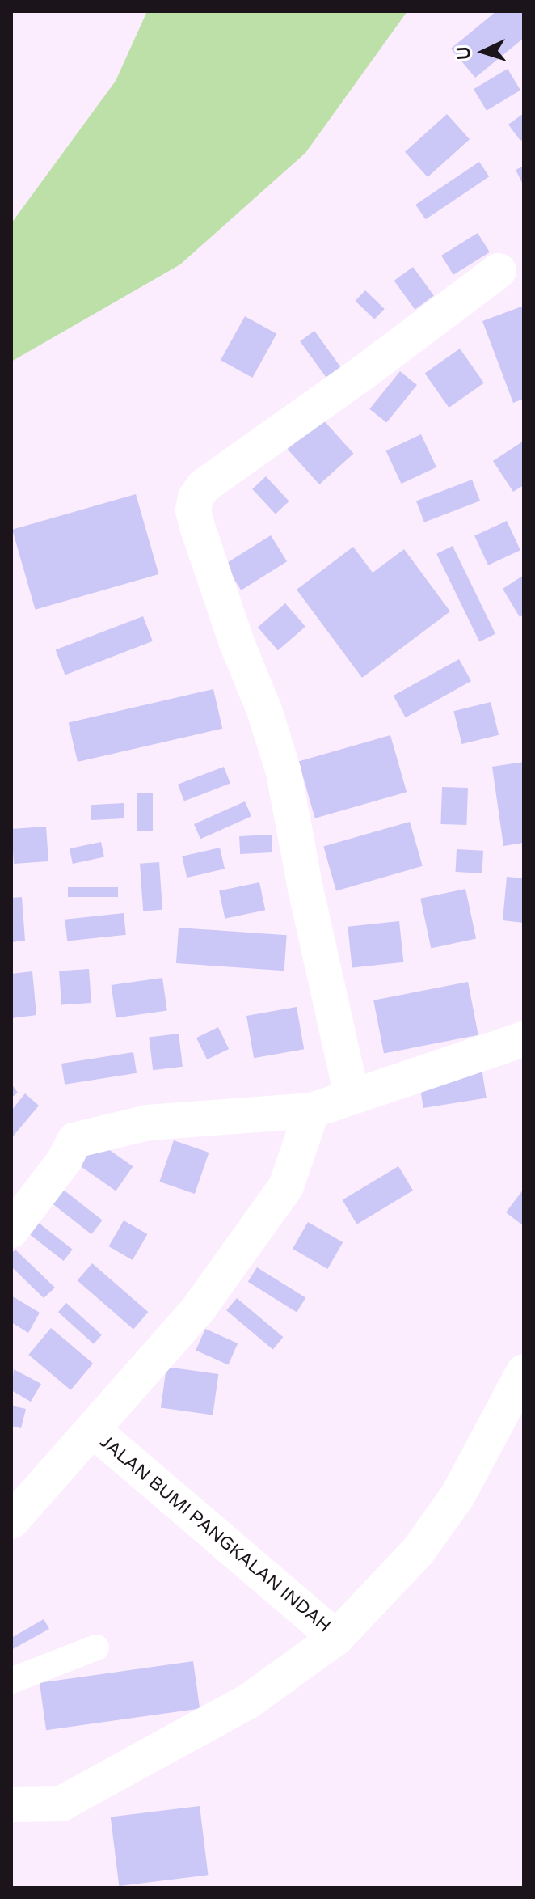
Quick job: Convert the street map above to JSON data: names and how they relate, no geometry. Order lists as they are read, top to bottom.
{
  "streets": {
    "street": ["JALAN BUMI PANGKALAN INDAH"]
  },
  "north": "left"
}
